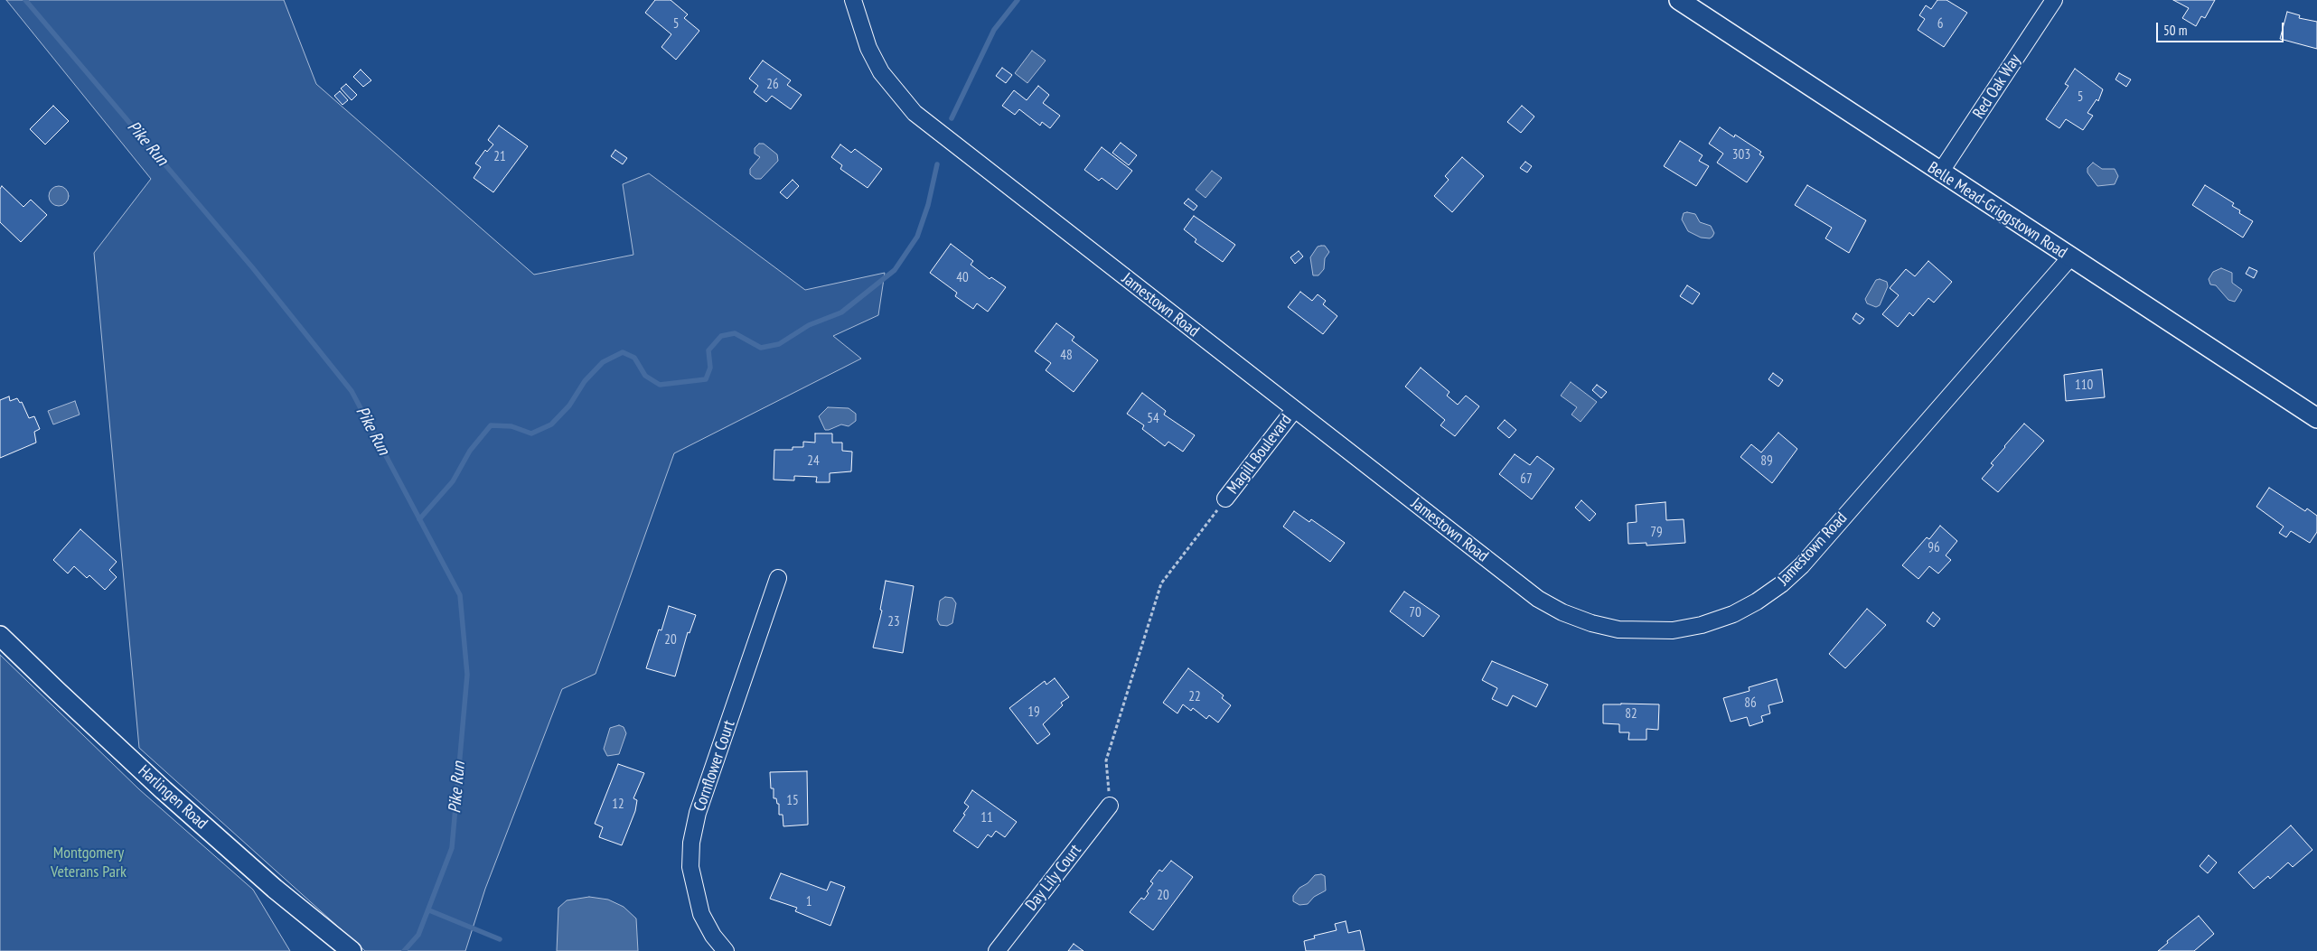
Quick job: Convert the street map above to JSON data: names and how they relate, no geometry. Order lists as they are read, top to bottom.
{
  "streets": {
    "street": [
      "Red Oak Way",
      "Belle Mead-Griggstown Road",
      "Jamestown Road",
      "Magill Boulevard",
      "Cornflower Court",
      "Harlingen Road",
      "Day Lily Court"
    ]
  },
  "crossings": [
    ["Red Oak Way", "Belle Mead-Griggstown Road"],
    ["Belle Mead-Griggstown Road", "Jamestown Road"],
    ["Jamestown Road", "Magill Boulevard"]
  ],
  "water": ["Pike Run"],
  "parks": ["Montgomery Veterans Park"],
  "house_numbers": [
    "5",
    "6",
    "26",
    "5",
    "303",
    "21",
    "40",
    "48",
    "110",
    "54",
    "24",
    "89",
    "67",
    "79",
    "96",
    "70",
    "23",
    "20",
    "22",
    "86",
    "19",
    "82",
    "15",
    "12",
    "11",
    "20",
    "1"
  ],
  "scale_bar": "50 m"
}
